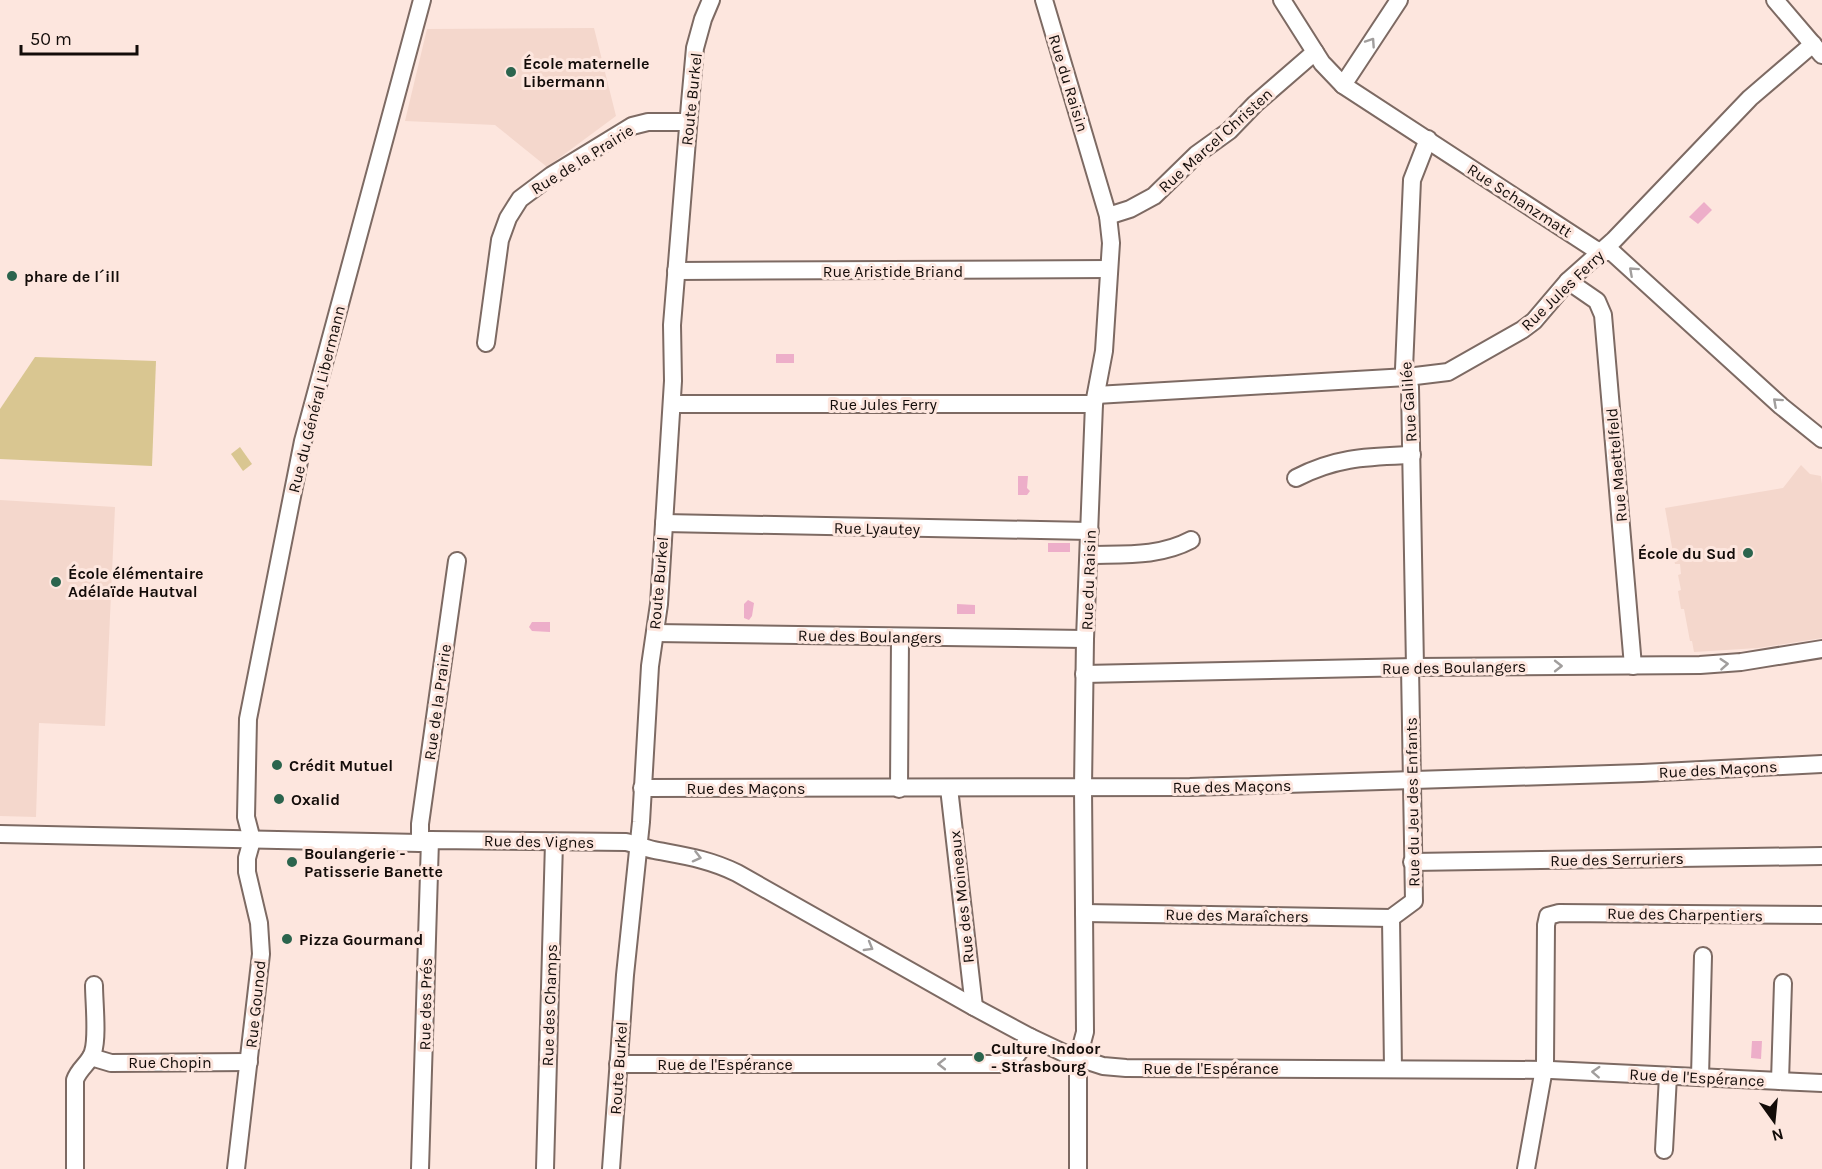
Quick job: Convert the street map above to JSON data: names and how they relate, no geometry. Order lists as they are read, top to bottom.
{
  "streets": {
    "street": [
      "Rue du Raisin",
      "Route Burkel",
      "Rue Marcel Christen",
      "Rue de la Prairie",
      "Rue Schanzmatt",
      "Rue Aristide Briand",
      "Rue Jules Ferry",
      "Rue du Général Libermann",
      "Rue Galilée",
      "Rue Maettelfeld",
      "Rue Lyautey",
      "Rue des Boulangers",
      "Rue des Maçons",
      "Rue du Jeu des Enfants",
      "Rue des Vignes",
      "Rue des Serruriers",
      "Rue des Moineaux",
      "Rue des Charpentiers",
      "Rue des Maraîchers",
      "Rue Gounod",
      "Rue des Prés",
      "Rue des Champs",
      "Rue Chopin",
      "Rue de l'Espérance"
    ]
  },
  "crossings": [
    ["Rue du Raisin", "Rue Marcel Christen"],
    ["Rue du Raisin", "Rue Aristide Briand"],
    ["Rue du Raisin", "Rue Jules Ferry"],
    ["Rue du Raisin", "Rue Lyautey"],
    ["Rue du Raisin", "Rue des Boulangers"],
    ["Rue du Raisin", "Rue des Maçons"],
    ["Rue du Raisin", "Rue des Maraîchers"],
    ["Rue du Raisin", "Rue de l'Espérance"],
    ["Route Burkel", "Rue de la Prairie"],
    ["Route Burkel", "Rue Aristide Briand"],
    ["Route Burkel", "Rue Jules Ferry"],
    ["Route Burkel", "Rue Lyautey"],
    ["Route Burkel", "Rue des Boulangers"],
    ["Route Burkel", "Rue des Maçons"],
    ["Route Burkel", "Rue des Vignes"],
    ["Route Burkel", "Rue de l'Espérance"],
    ["Rue Marcel Christen", "Rue Schanzmatt"],
    ["Rue de la Prairie", "Rue des Vignes"],
    ["Rue de la Prairie", "Rue des Prés"],
    ["Rue Schanzmatt", "Rue Jules Ferry"],
    ["Rue Schanzmatt", "Rue Galilée"],
    ["Rue Jules Ferry", "Rue Galilée"],
    ["Rue Jules Ferry", "Rue Maettelfeld"],
    ["Rue du Général Libermann", "Rue des Vignes"],
    ["Rue du Général Libermann", "Rue Gounod"],
    ["Rue Galilée", "Rue des Boulangers"],
    ["Rue Galilée", "Rue du Jeu des Enfants"],
    ["Rue Maettelfeld", "Rue des Boulangers"],
    ["Rue des Boulangers", "Rue du Jeu des Enfants"],
    ["Rue des Maçons", "Rue du Jeu des Enfants"],
    ["Rue des Maçons", "Rue des Moineaux"],
    ["Rue du Jeu des Enfants", "Rue des Serruriers"],
    ["Rue du Jeu des Enfants", "Rue des Maraîchers"],
    ["Rue des Vignes", "Rue des Moineaux"],
    ["Rue des Vignes", "Rue Gounod"],
    ["Rue des Vignes", "Rue des Prés"],
    ["Rue des Vignes", "Rue des Champs"],
    ["Rue des Vignes", "Rue de l'Espérance"],
    ["Rue des Charpentiers", "Rue de l'Espérance"],
    ["Rue Gounod", "Rue Chopin"]
  ],
  "one_way": ["Rue Schanzmatt", "Rue des Boulangers", "Rue de l'Espérance"],
  "places": [
    "École maternelle Libermann",
    "phare de l´ill",
    "École du Sud",
    "École élémentaire Adélaïde Hautval",
    "Crédit Mutuel",
    "Oxalid",
    "Boulangerie - Patisserie Banette",
    "Pizza Gourmand",
    "Culture Indoor - Strasbourg"
  ],
  "scale_bar": "50 m",
  "north": "bottom"
}
